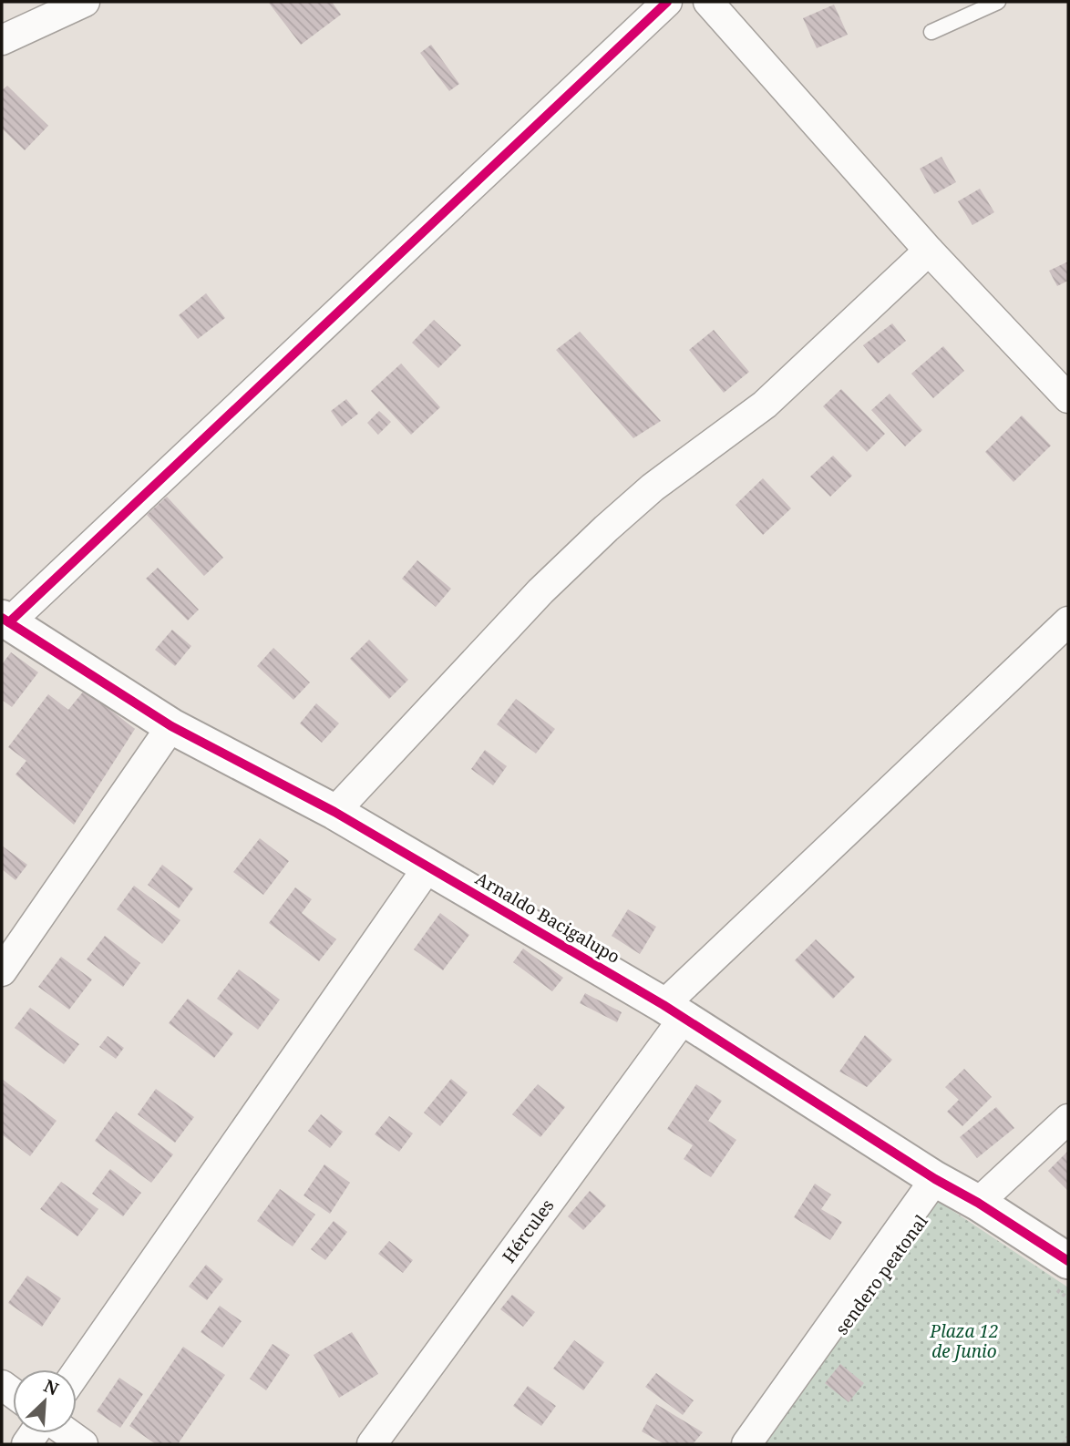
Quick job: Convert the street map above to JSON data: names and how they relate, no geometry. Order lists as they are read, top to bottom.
{
  "streets": {
    "street": ["Arnaldo Bacigalupo", "Hércules"]
  },
  "crossings": [
    ["Arnaldo Bacigalupo", "Hércules"]
  ],
  "parks": ["Plaza 12 de Junio"],
  "north": "top right"
}
